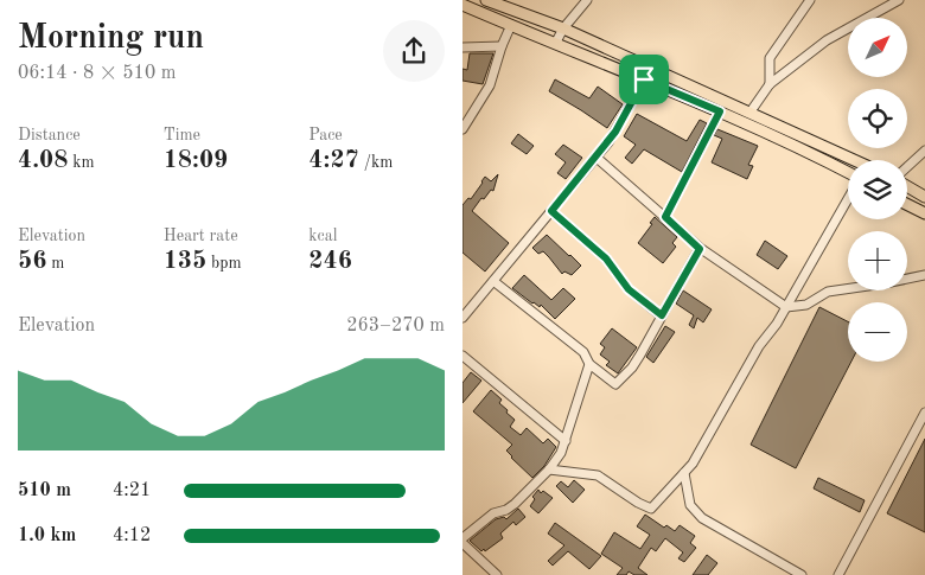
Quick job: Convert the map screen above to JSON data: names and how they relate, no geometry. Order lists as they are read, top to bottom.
{
  "north": "top right",
  "page": {
    "heading": ["Morning run", "06:14 · 8 × 510 m"],
    "map_buttons": ["+", "−"],
    "stats": [
      ["Distance", "4.08 km"],
      ["Time", "18:09"],
      ["Pace", "4:27 /km"],
      ["Elevation", "56 m"],
      ["Heart rate", "135 bpm"],
      ["kcal", "246"]
    ],
    "chart": ["Elevation", "263–270 m"],
    "list": [
      {
        "name": "510 m",
        "note": "4:21"
      },
      {
        "name": "1.0 km",
        "note": "4:12"
      }
    ]
  }
}
